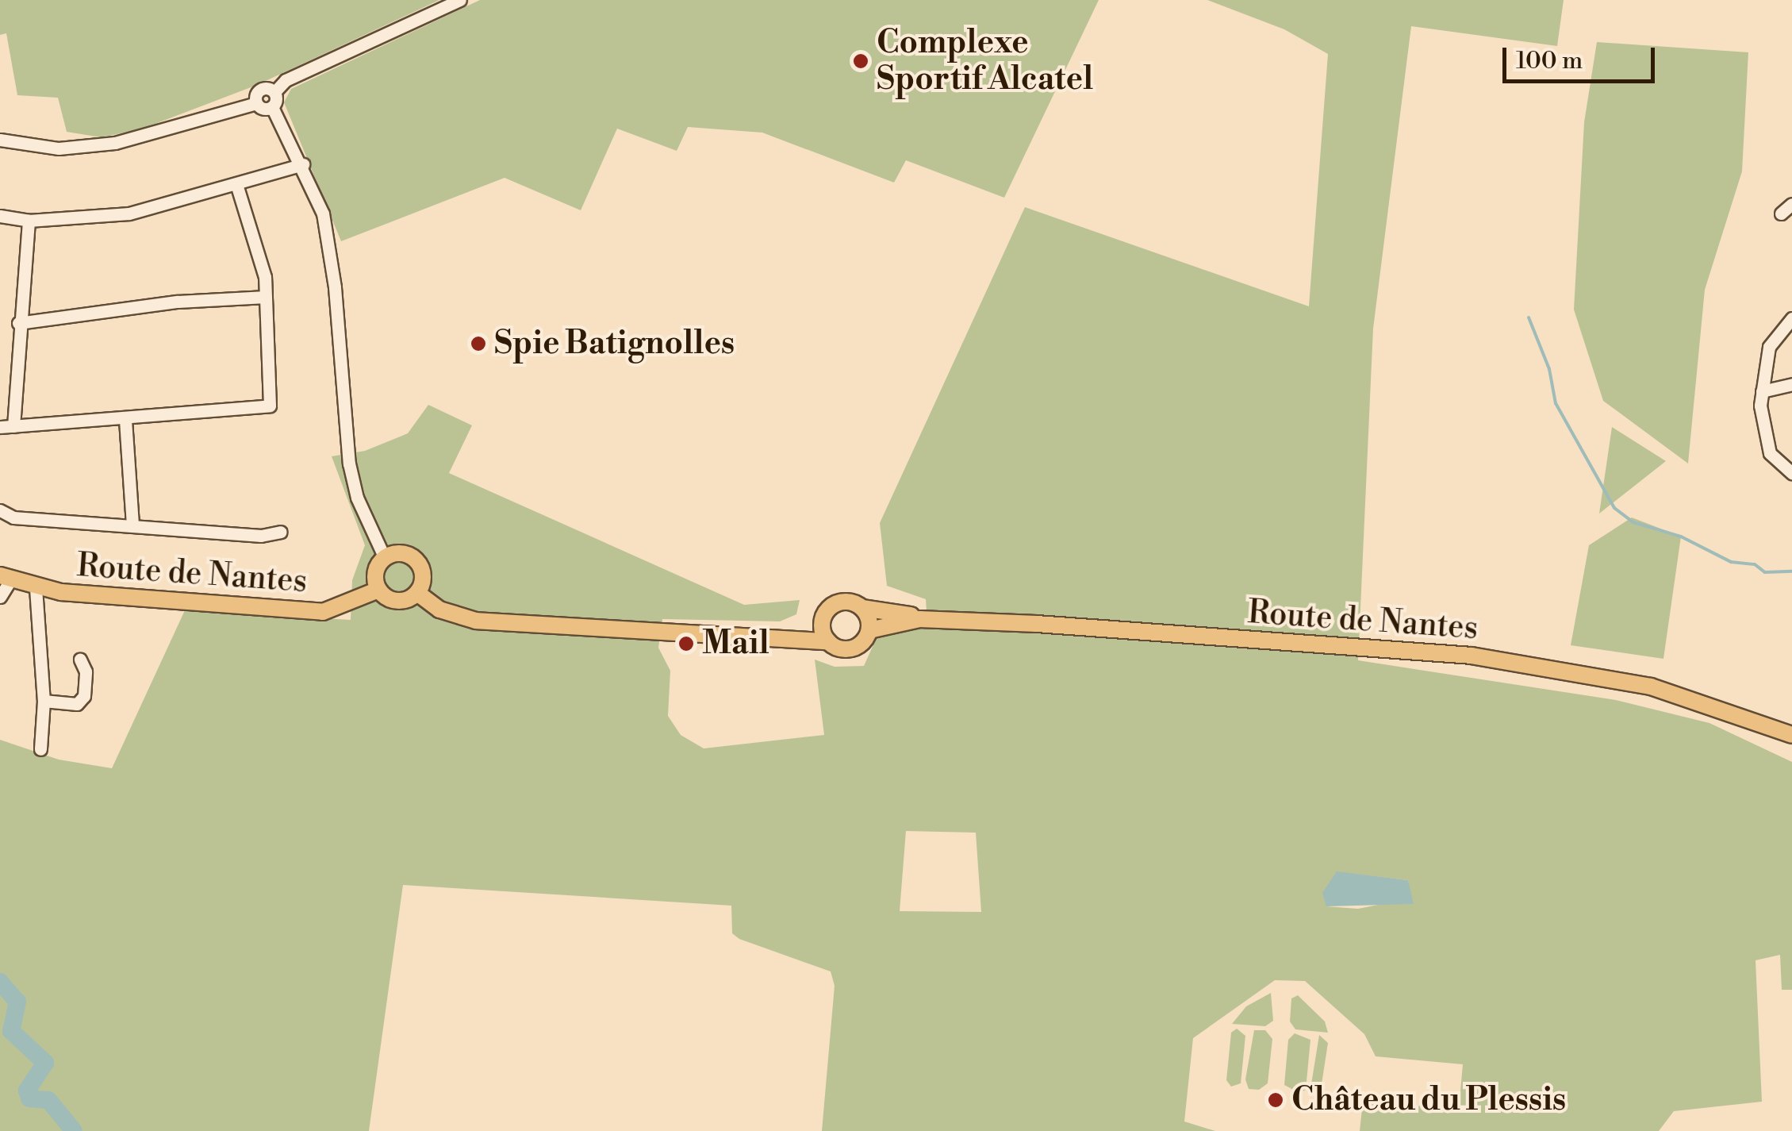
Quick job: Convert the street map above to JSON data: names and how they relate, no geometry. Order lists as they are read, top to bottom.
{
  "streets": {
    "main road": ["Route de Nantes"]
  },
  "places": [
    "Complexe Sportif Alcatel",
    "Spie Batignolles",
    "Mail",
    "Château du Plessis"
  ],
  "scale_bar": "100 m"
}
